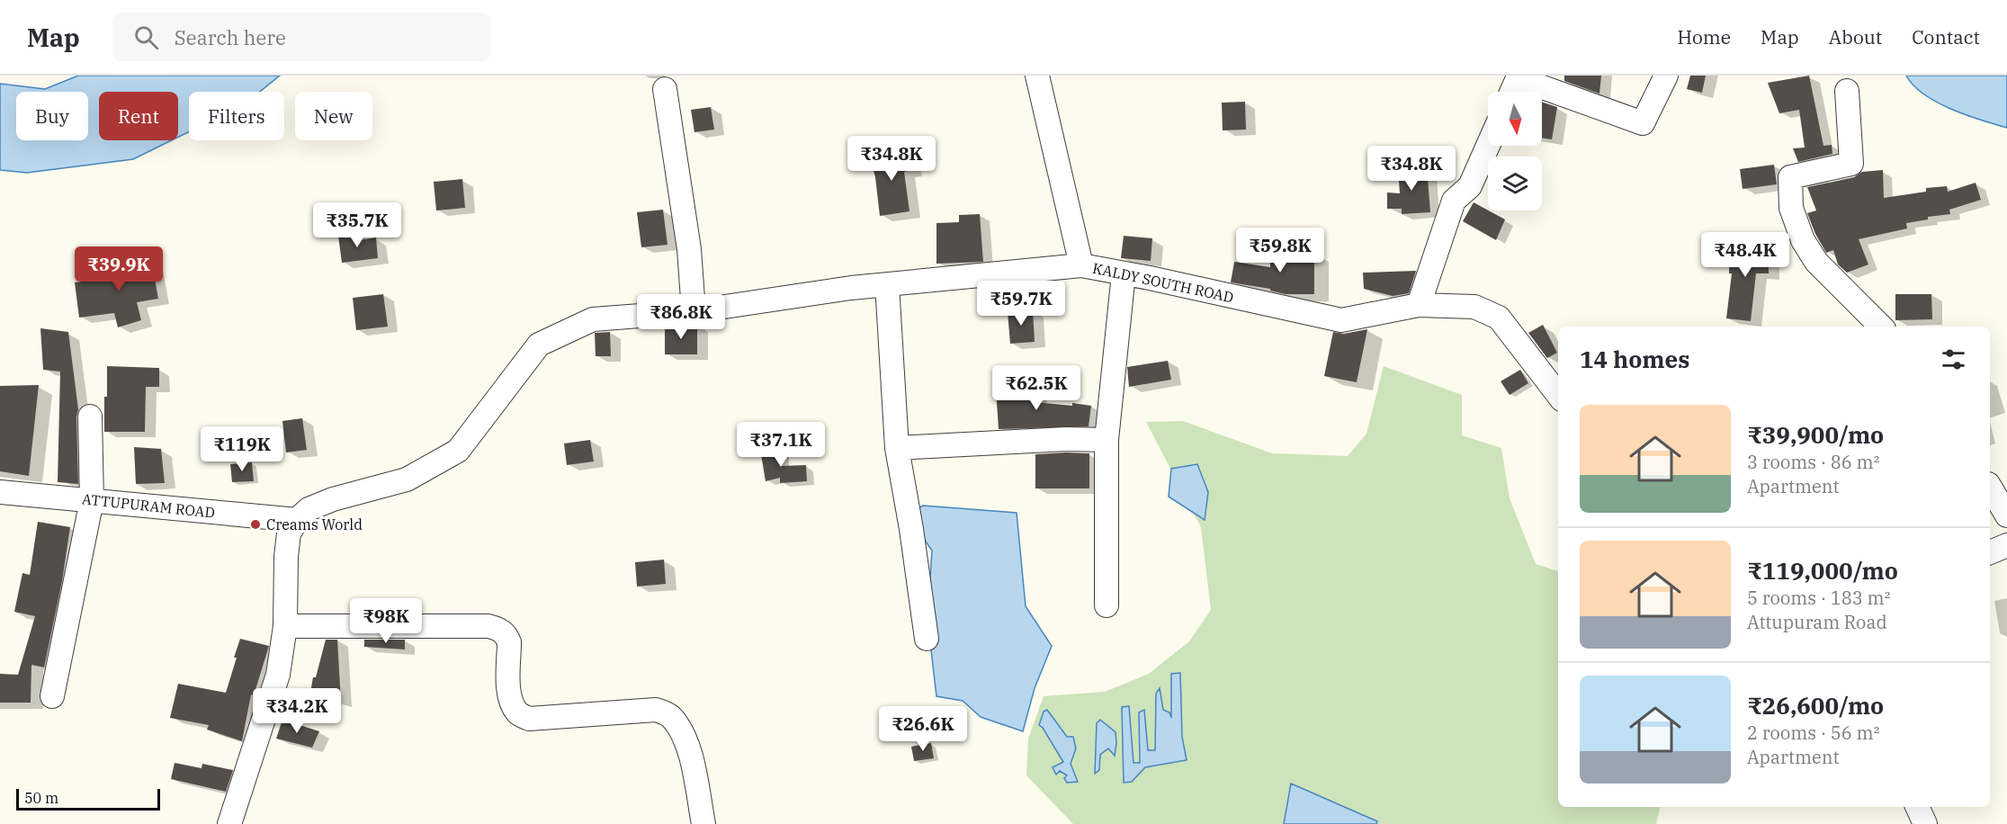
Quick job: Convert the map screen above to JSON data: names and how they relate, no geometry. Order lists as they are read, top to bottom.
{
  "streets": {
    "street": ["KALDY SOUTH ROAD", "ATTUPURAM ROAD"]
  },
  "crossings": [
    ["KALDY SOUTH ROAD", "ATTUPURAM ROAD"]
  ],
  "places": ["Creams World"],
  "scale_bar": "50 m",
  "north": "bottom",
  "page": {
    "header": "Map",
    "search": "Search here",
    "nav": [
      "Home",
      "Map",
      "About",
      "Contact"
    ],
    "chip": [
      "Buy",
      "Rent",
      "Filters",
      "New"
    ],
    "price": [
      "₹34.8K",
      "₹34.8K",
      "₹35.7K",
      "₹59.8K",
      "₹48.4K",
      "₹39.9K",
      "₹59.7K",
      "₹86.8K",
      "₹62.5K",
      "₹37.1K",
      "₹119K",
      "₹98K",
      "₹34.2K",
      "₹26.6K"
    ],
    "heading": "14 homes",
    "list": [
      {
        "name": "₹39,900/mo",
        "note": "3 rooms · 86 m² · Apartment"
      },
      {
        "name": "₹119,000/mo",
        "note": "5 rooms · 183 m² · Attupuram Road"
      },
      {
        "name": "₹26,600/mo",
        "note": "2 rooms · 56 m² · Apartment"
      }
    ],
    "scale": "50 m"
  }
}
